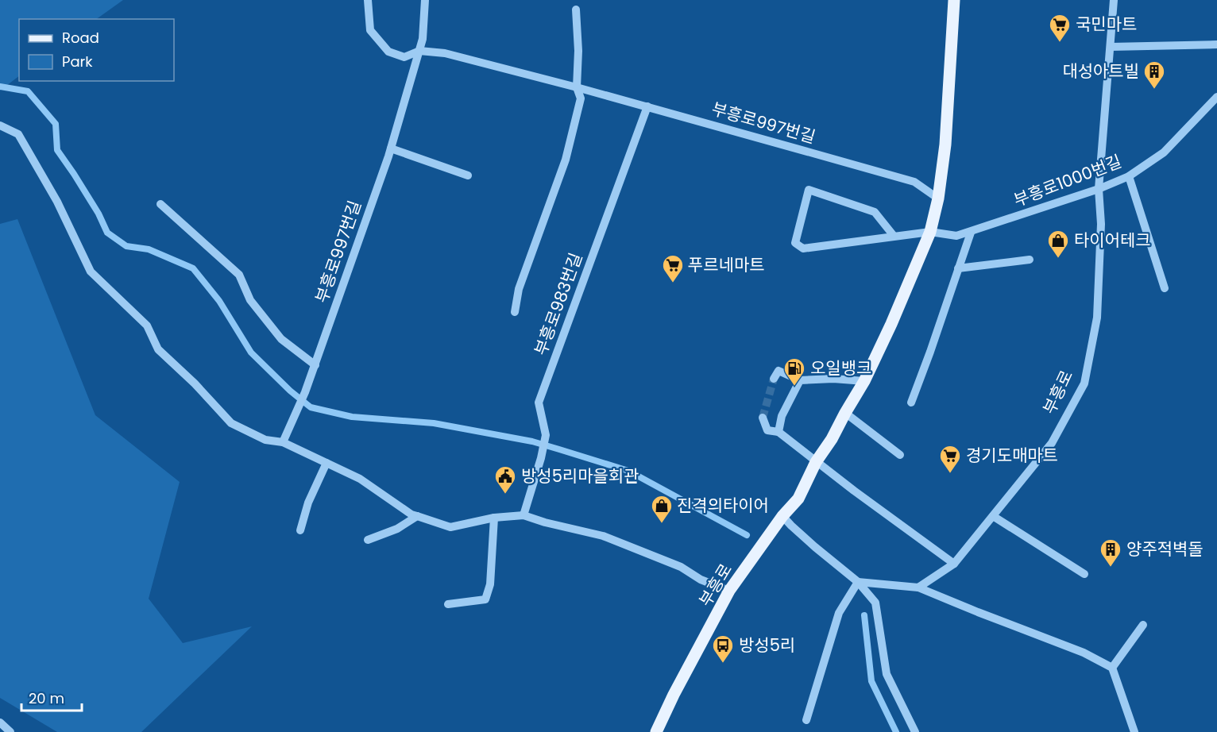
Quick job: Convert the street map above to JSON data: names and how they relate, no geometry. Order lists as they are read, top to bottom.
{
  "streets": {
    "main road": ["부흥로"],
    "street": ["부흥로997번길", "부흥로1000번길", "부흥로983번길"]
  },
  "crossings": [
    ["부흥로997번길", "부흥로983번길"],
    ["부흥로997번길", "부흥로"],
    ["부흥로1000번길", "부흥로"]
  ],
  "places": {
    "supermarket": ["국민마트", "푸르네마트", "경기도매마트"],
    "building": ["대성아트빌", "양주적벽돌"],
    "shop": ["타이어테크", "진격의타이어"],
    "fuel station": ["오일뱅크"],
    "public building": ["방성5리마을회관"],
    "bus stop": ["방성5리"]
  },
  "legend": ["Road", "Park"],
  "scale_bar": "20 m"
}
